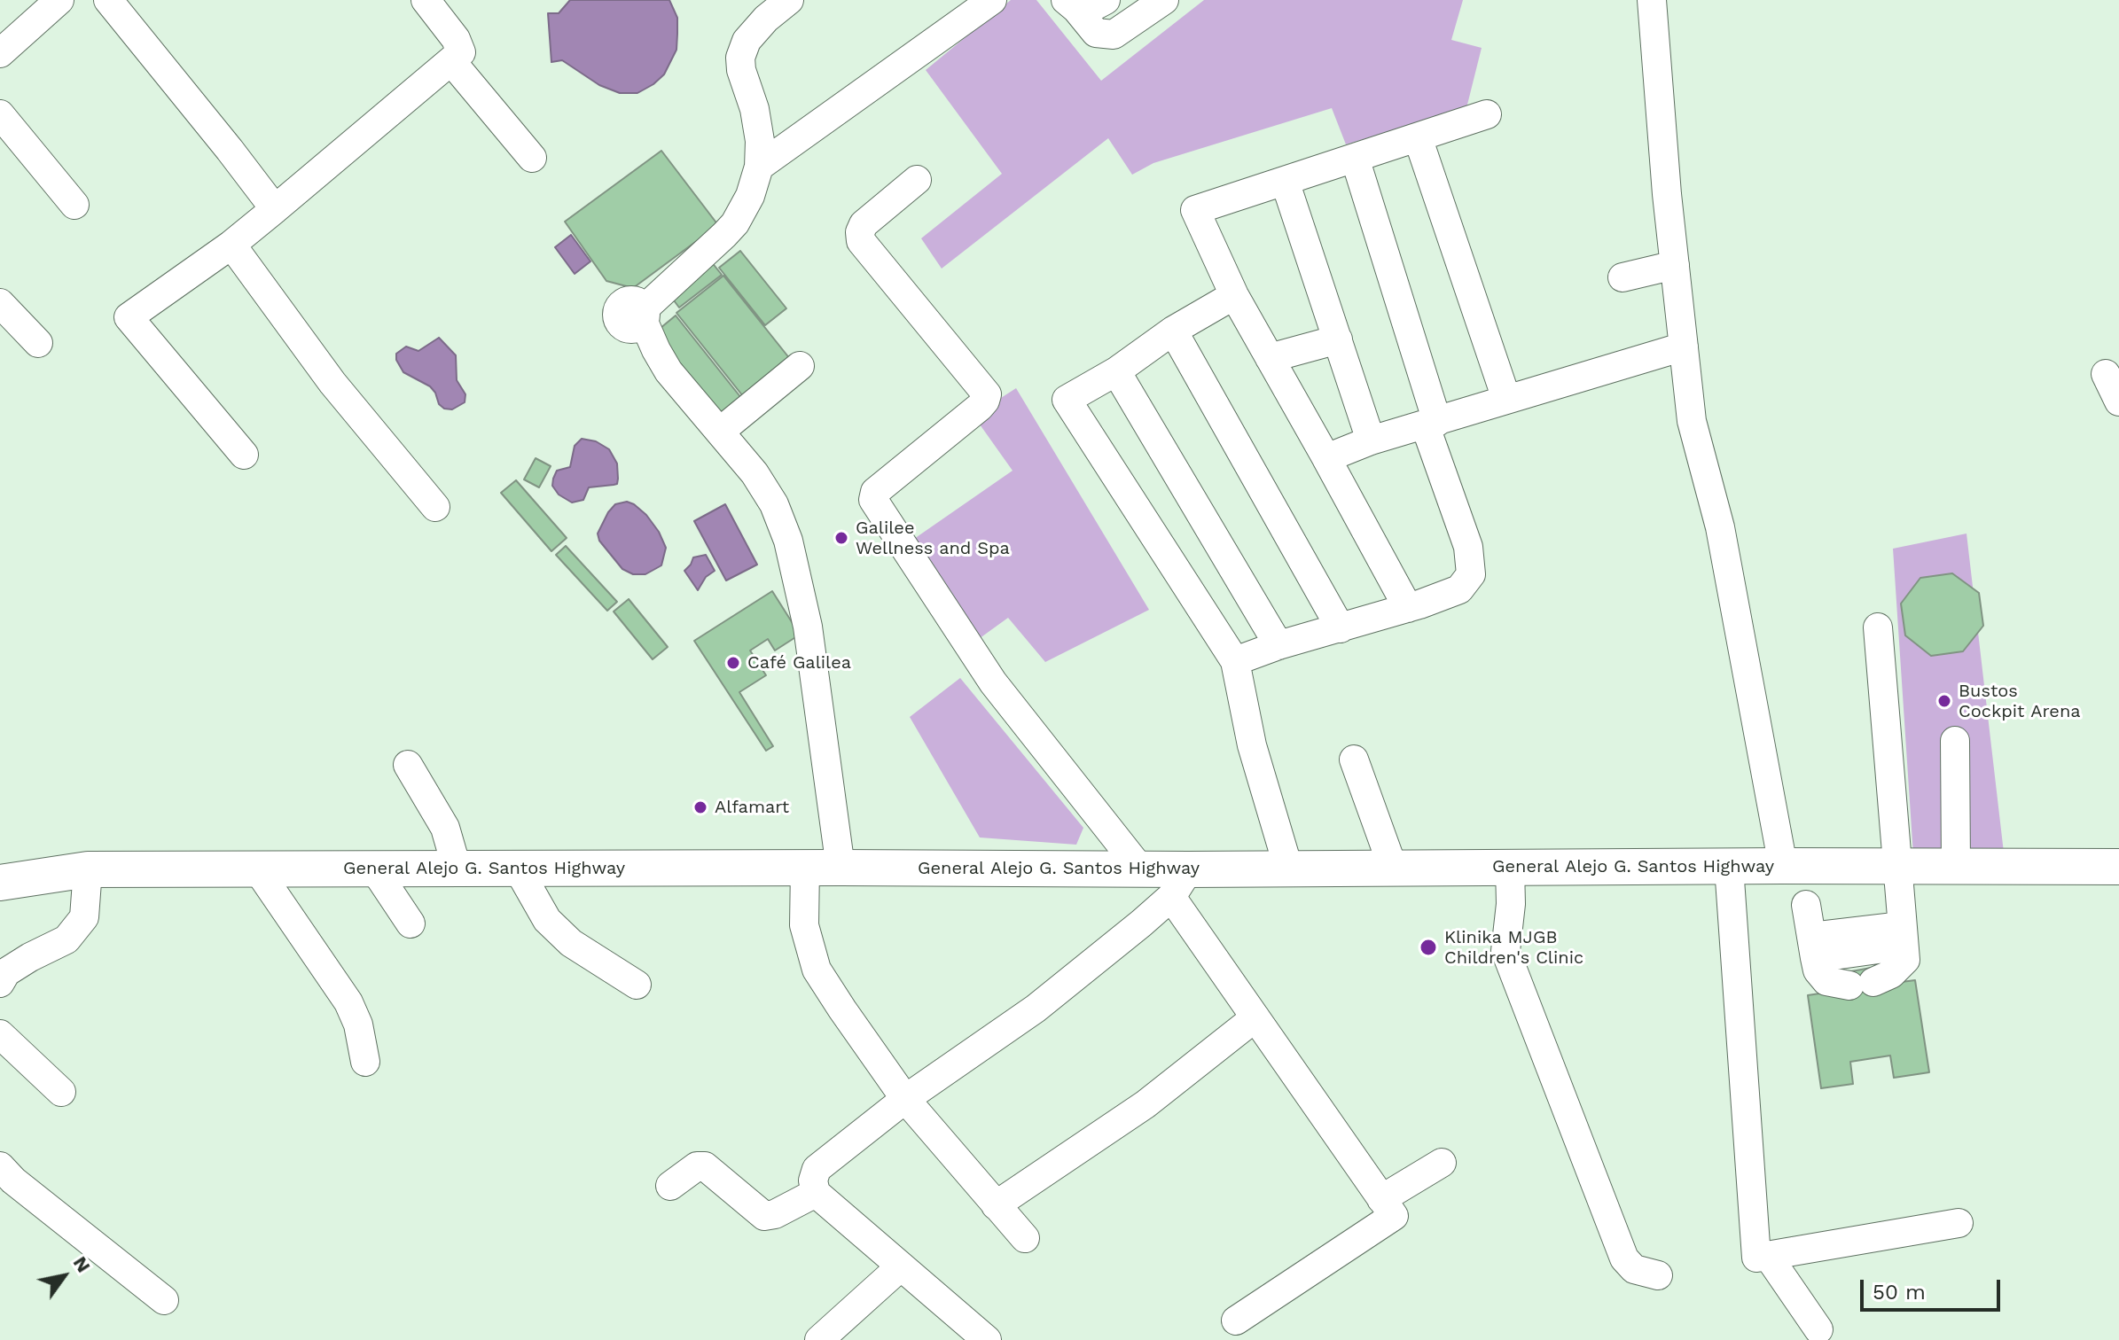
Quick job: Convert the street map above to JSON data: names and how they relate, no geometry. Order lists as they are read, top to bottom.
{
  "streets": {
    "main road": ["General Alejo G. Santos Highway"]
  },
  "places": [
    "Galilee Wellness and Spa",
    "Café Galilea",
    "Bustos Cockpit Arena",
    "Alfamart",
    "Klinika MJGB Children's Clinic"
  ],
  "scale_bar": "50 m",
  "north": "top right"
}
